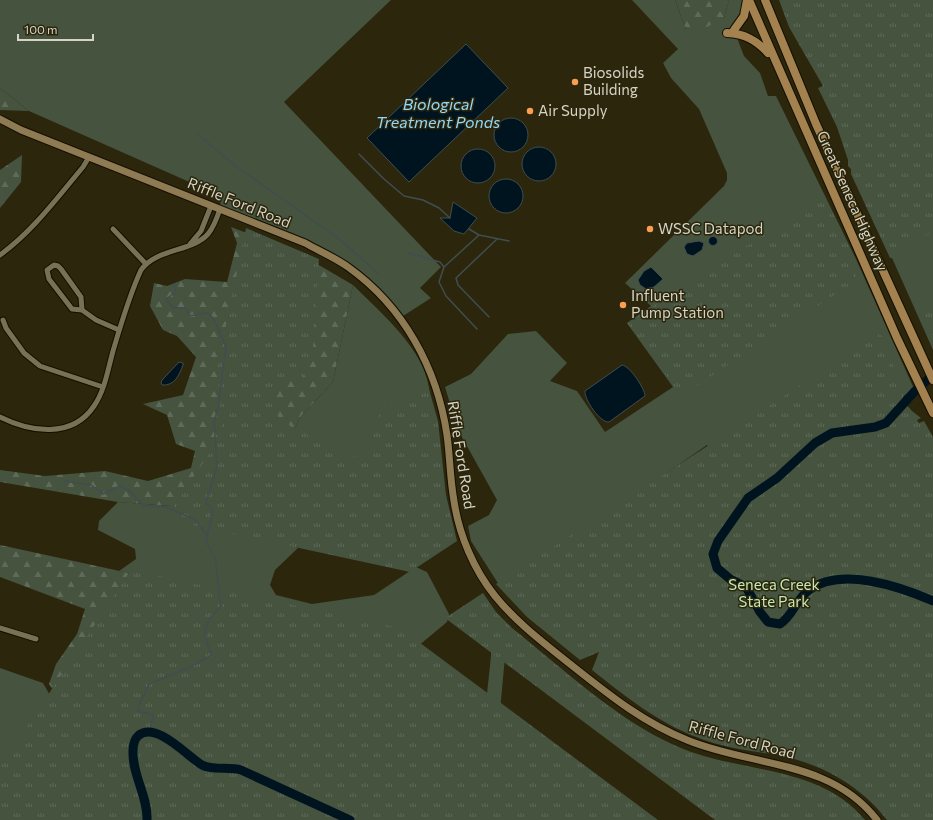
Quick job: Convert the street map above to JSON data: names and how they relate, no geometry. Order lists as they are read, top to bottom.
{
  "streets": {
    "main road": ["Great Seneca Highway"],
    "street": ["Riffle Ford Road"]
  },
  "water": ["Biological Treatment Ponds"],
  "parks": ["Seneca Creek State Park"],
  "places": [
    "Biosolids Building",
    "Air Supply",
    "WSSC Datapod",
    "Influent Pump Station"
  ],
  "scale_bar": "100 m"
}
